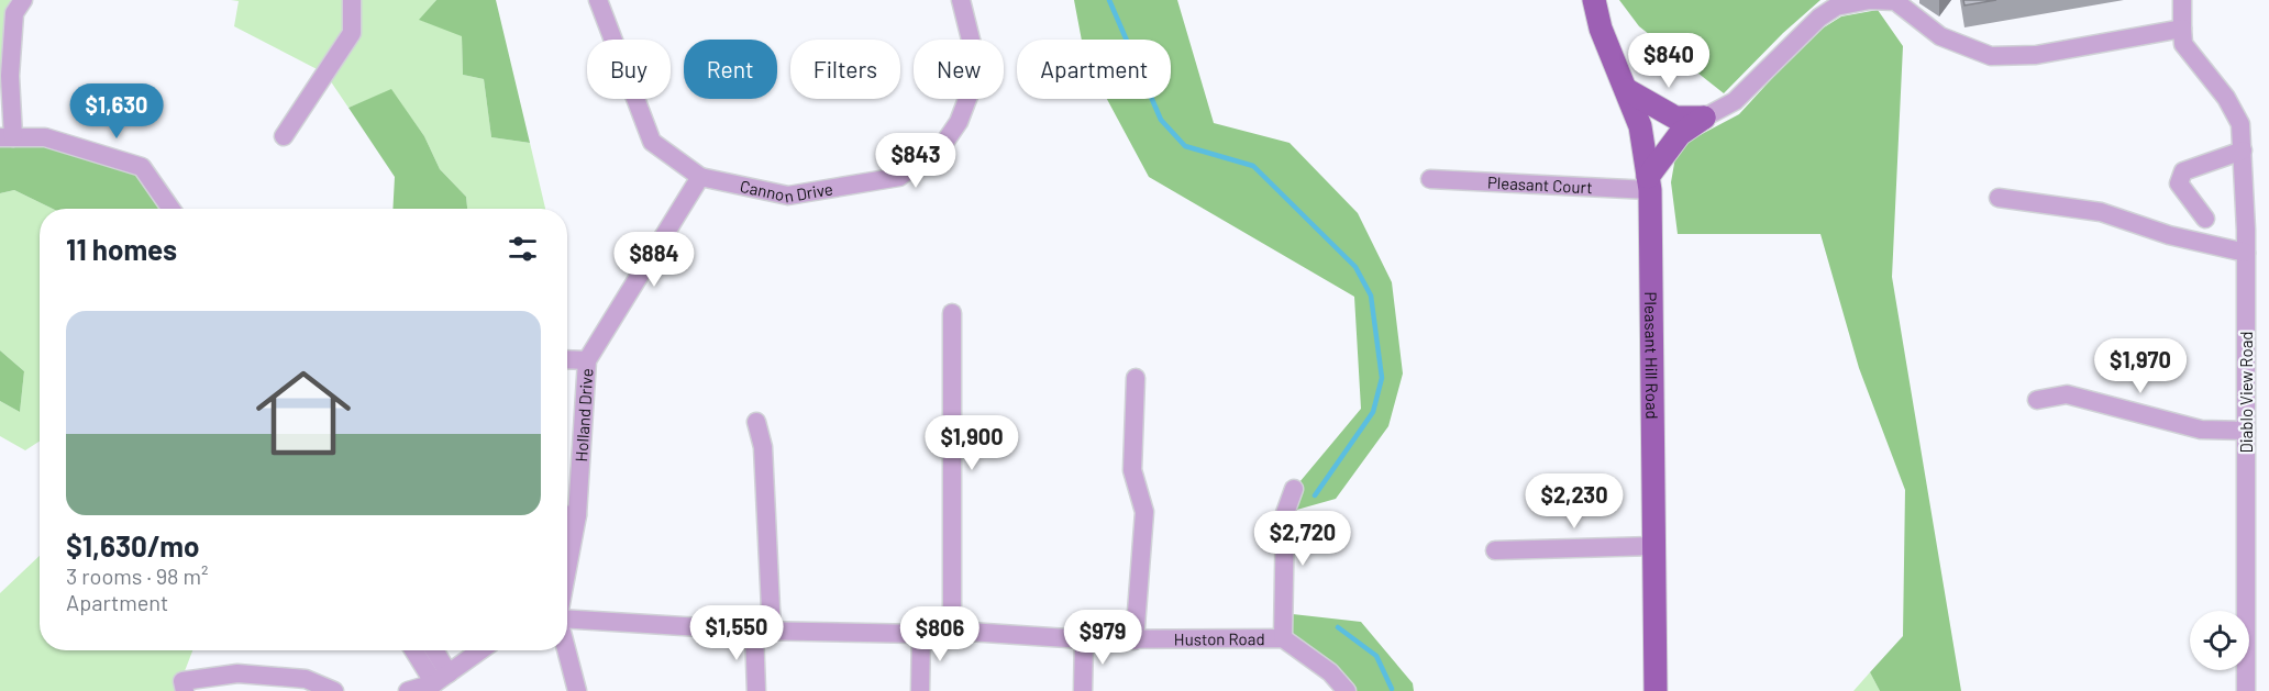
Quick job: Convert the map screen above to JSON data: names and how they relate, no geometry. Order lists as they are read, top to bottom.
{
  "streets": {
    "main road": ["Pleasant Hill Road"],
    "street": [
      "Pleasant Court",
      "Cannon Drive",
      "Diablo View Road",
      "Holland Drive",
      "Huston Road"
    ]
  },
  "crossings": [
    ["Pleasant Court", "Pleasant Hill Road"],
    ["Cannon Drive", "Holland Drive"]
  ],
  "page": {
    "price": [
      "$840",
      "$1,630",
      "$843",
      "$884",
      "$1,970",
      "$1,900",
      "$2,230",
      "$2,720",
      "$1,550",
      "$806",
      "$979"
    ],
    "chip": [
      "Buy",
      "Rent",
      "Filters",
      "New",
      "Apartment"
    ],
    "heading": "11 homes",
    "list": [
      {
        "name": "$1,630/mo",
        "note": "3 rooms · 98 m² · Apartment"
      }
    ]
  }
}
